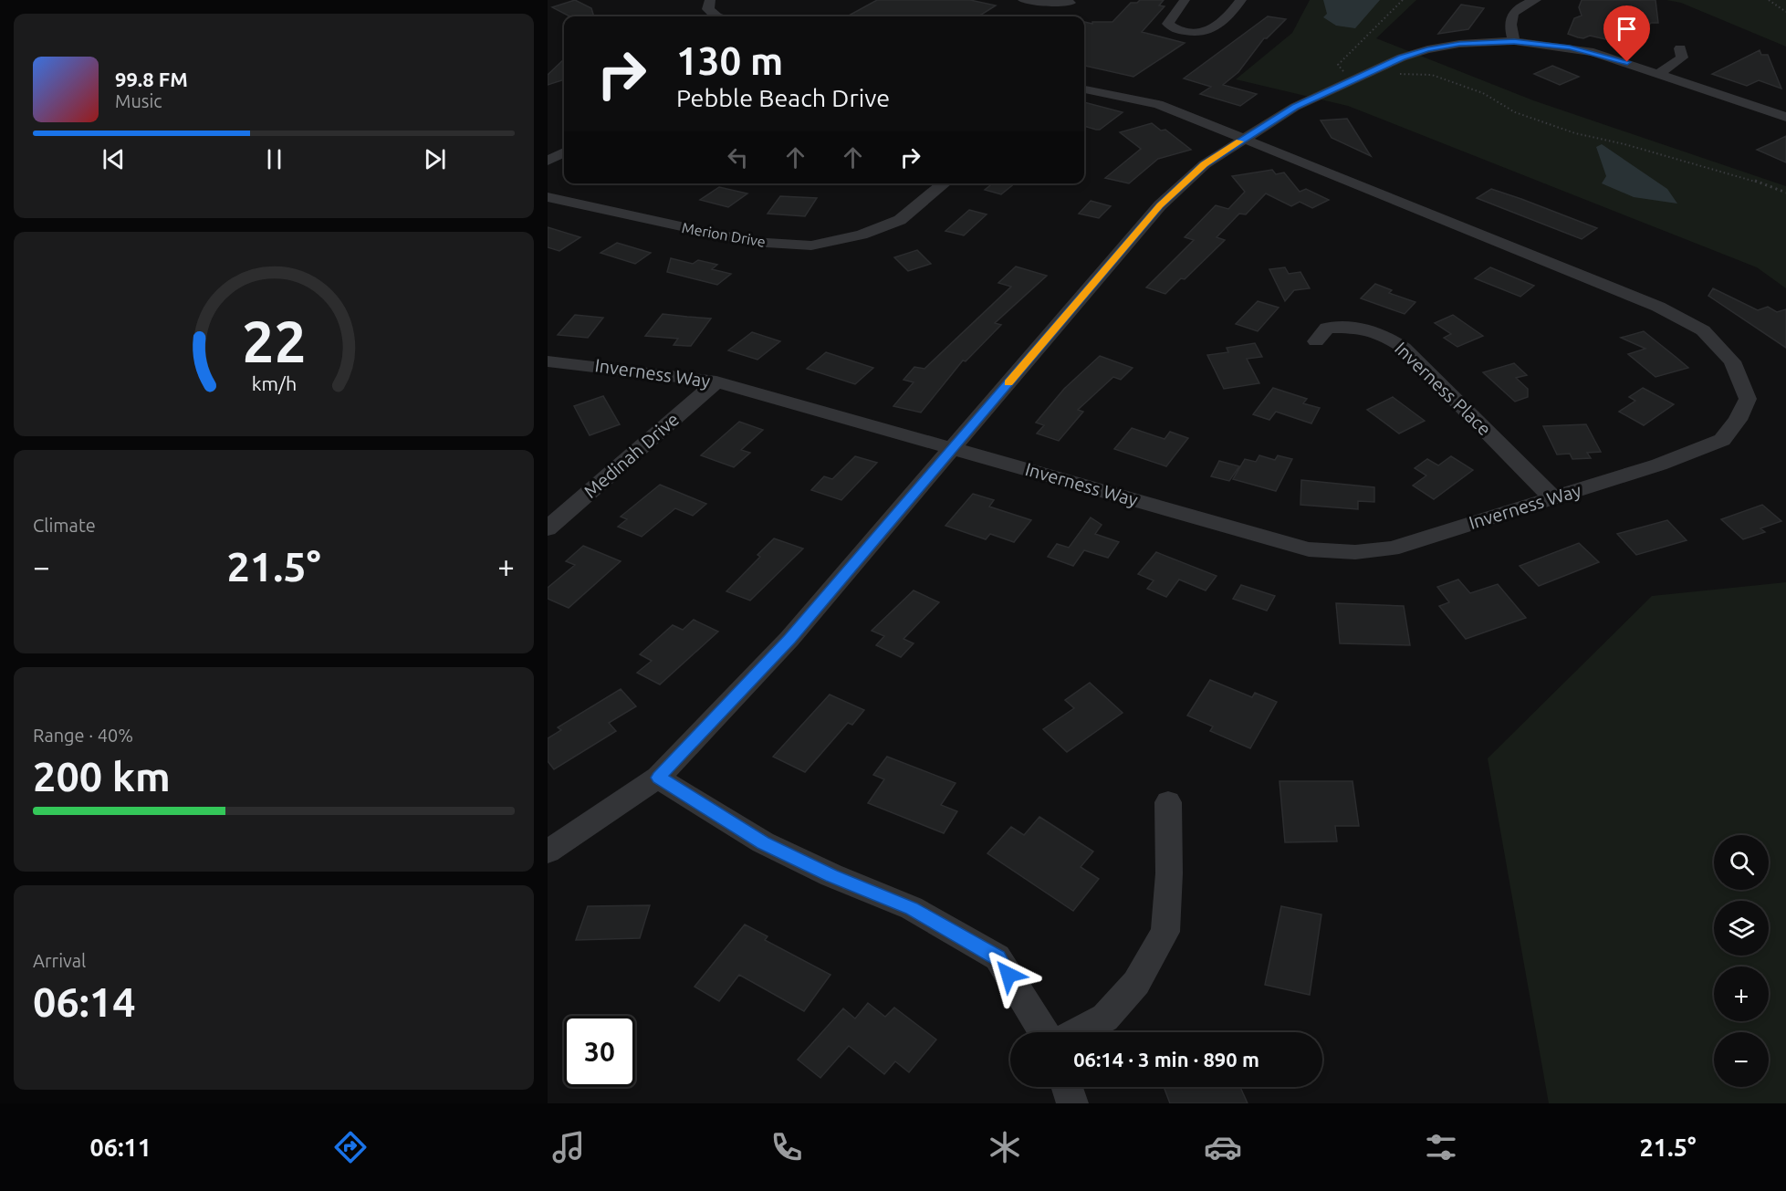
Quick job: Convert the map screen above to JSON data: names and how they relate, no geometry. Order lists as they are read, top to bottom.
{
  "streets": {
    "street": [
      "Merion Drive",
      "Inverness Way",
      "Inverness Place",
      "Medinah Drive"
    ]
  },
  "crossings": [
    ["Inverness Way", "Inverness Place"],
    ["Inverness Way", "Medinah Drive"]
  ],
  "page": {
    "turn": ["130 m", "Pebble Beach Drive"],
    "song": ["99.8 FM", "Music"],
    "tile": [
      "Climate",
      ["Range · 40%", "200 km"],
      ["Arrival", "06:14"]
    ],
    "heat": ["−", "21.5°", "+"],
    "map_buttons": ["+", "−"],
    "limit": "30",
    "trip": "06:14 · 3 min · 890 m",
    "tabs": ["06:11", "21.5°"],
    "gauge": ["22", "km/h"]
  }
}
